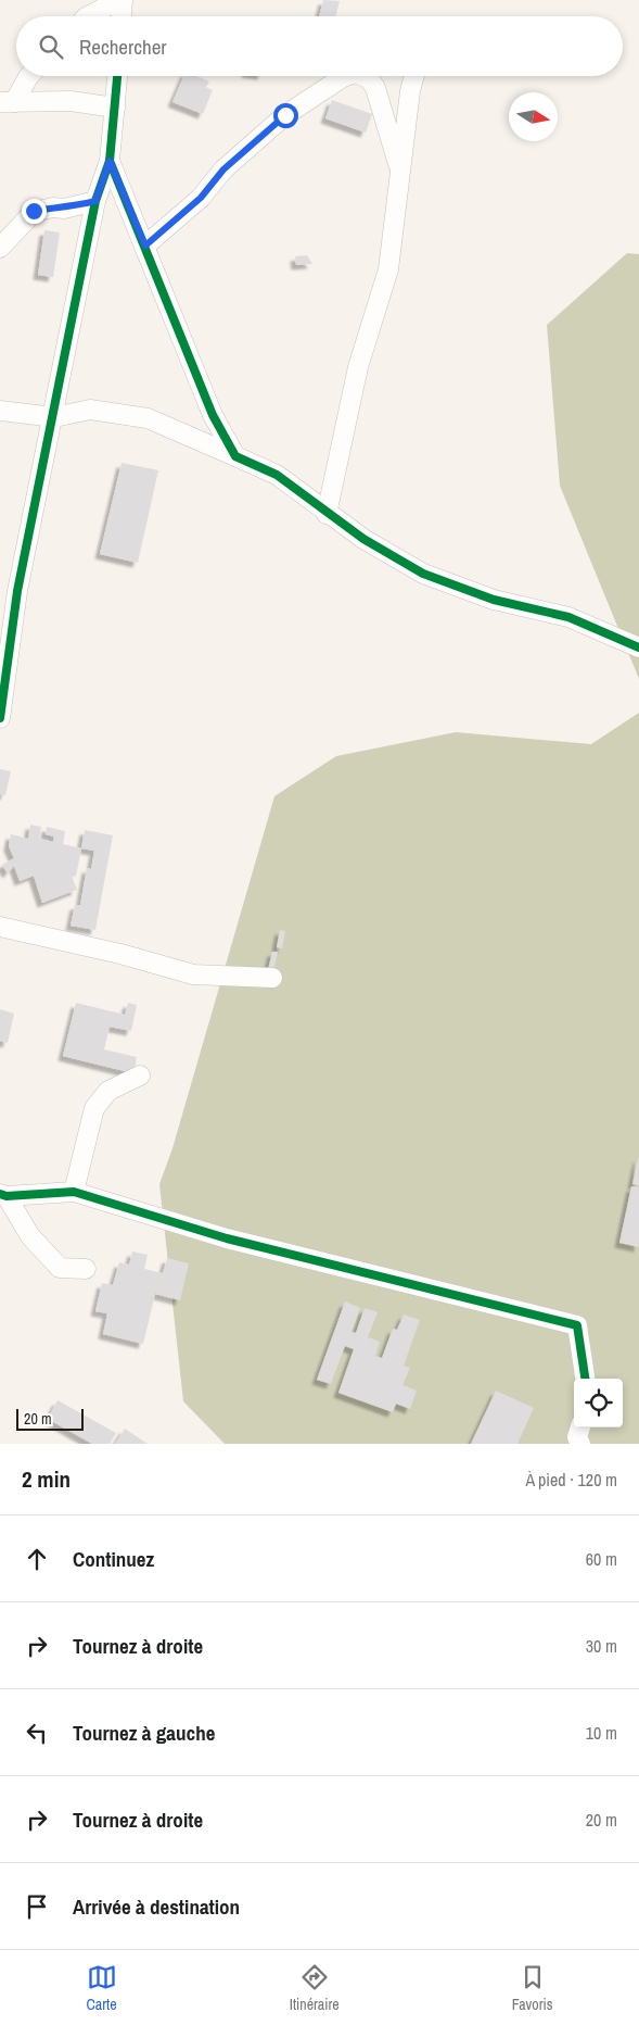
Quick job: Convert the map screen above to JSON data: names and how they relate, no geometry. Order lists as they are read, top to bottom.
{
  "scale_bar": "20 m",
  "north": "right",
  "page": {
    "search": "Rechercher",
    "scale": "20 m",
    "heading": ["2 min", "À pied · 120 m"],
    "list": [
      ["Continuez", "60 m"],
      ["Tournez à droite", "30 m"],
      ["Tournez à gauche", "10 m"],
      ["Tournez à droite", "20 m"],
      "Arrivée à destination"
    ],
    "nav": ["Carte", "Itinéraire", "Favoris"]
  }
}
